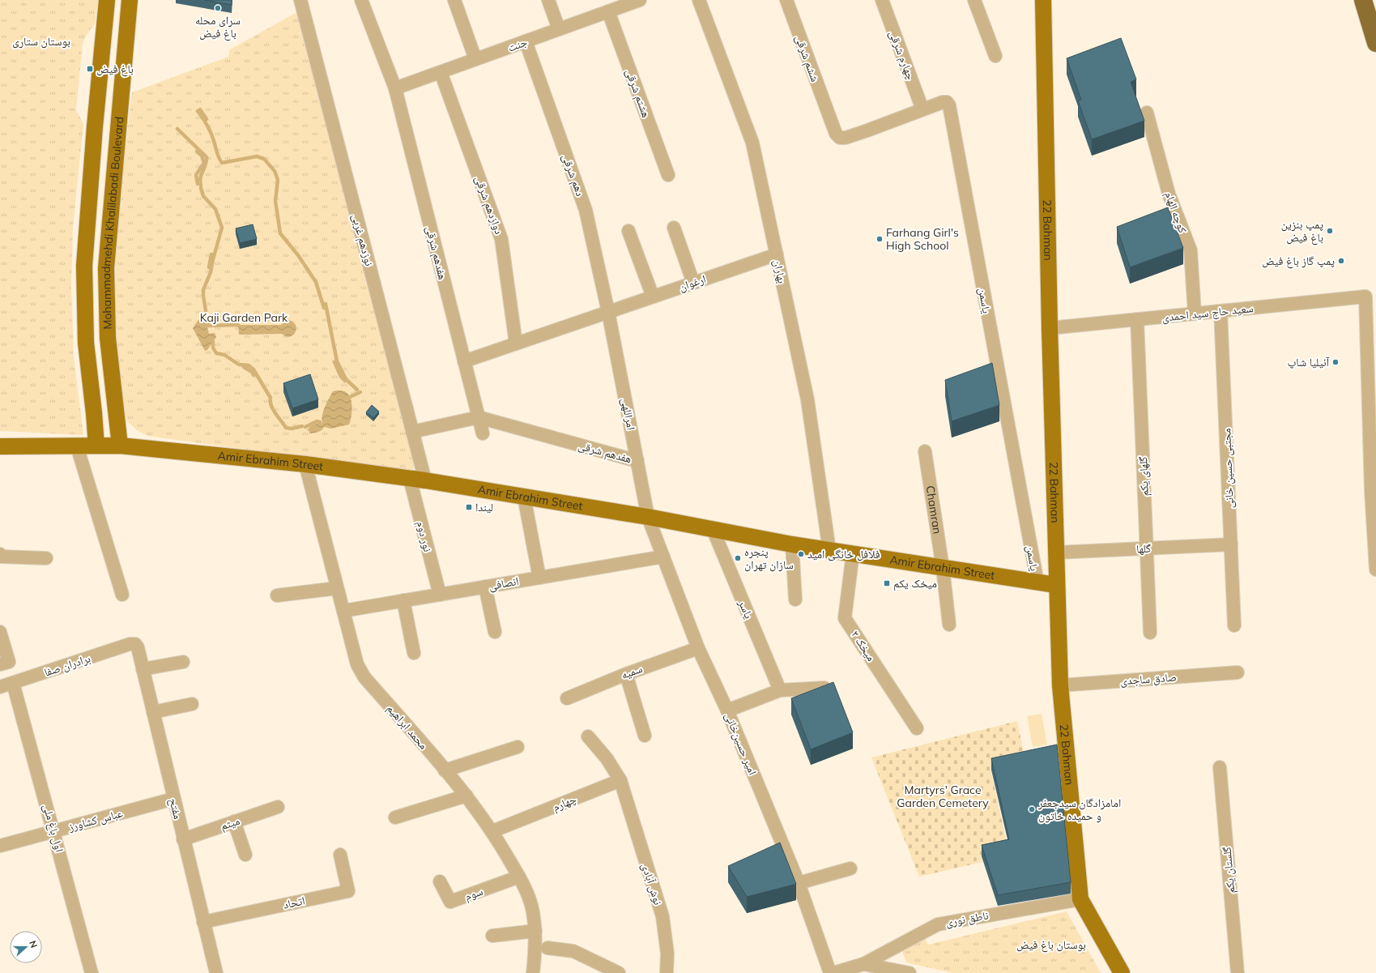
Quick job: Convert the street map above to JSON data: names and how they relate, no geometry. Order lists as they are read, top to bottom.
{
  "streets": {
    "main road": ["Mohammadmehdi Khalilabadi Boulevard", "22 Bahman", "Amir Ebrahim Street"],
    "street": [
      "جنت",
      "چهارم شرقی",
      "ششم شرقی",
      "هشتم شرقی",
      "دهم شرقی",
      "دوازدهم شرقی",
      "کوچه الهام",
      "نوزدهم غربی",
      "هفدهم شرقی",
      "بهاران",
      "ارغوان",
      "یاسمن",
      "سعید حاج سید احمدی",
      "امراللهی",
      "مجتبی حسین خانی",
      "گلهای یکم",
      "Chamran",
      "نور دوم",
      "گلها",
      "انصافی",
      "یاسر",
      "میخک ۲",
      "برادران صفا",
      "سمیه",
      "صادق ساجدی",
      "محمد ابراهیم",
      "امیر حسین‌خانی",
      "چهارم",
      "مفتح",
      "عباس کشاورز",
      "میثم",
      "اول باغ ملی",
      "گلستان یکم",
      "نوش آبادی",
      "سوم",
      "اتحاد",
      "ناطق نوری"
    ]
  },
  "crossings": [
    ["جنت", "هشتم شرقی"],
    ["جنت", "دهم شرقی"],
    ["جنت", "دوازدهم شرقی"],
    ["جنت", "هفدهم شرقی"],
    ["چهارم شرقی", "یاسمن"],
    ["ششم شرقی", "یاسمن"],
    ["دهم شرقی", "ارغوان"],
    ["دهم شرقی", "امراللهی"],
    ["دوازدهم شرقی", "ارغوان"],
    ["کوچه الهام", "سعید حاج سید احمدی"],
    ["Mohammadmehdi Khalilabadi Boulevard", "Amir Ebrahim Street"],
    ["22 Bahman", "سعید حاج سید احمدی"],
    ["22 Bahman", "Amir Ebrahim Street"],
    ["22 Bahman", "گلها"],
    ["22 Bahman", "صادق ساجدی"],
    ["22 Bahman", "ناطق نوری"],
    ["نوزدهم غربی", "هفدهم شرقی"],
    ["نوزدهم غربی", "Amir Ebrahim Street"],
    ["نوزدهم غربی", "نور دوم"],
    ["هفدهم شرقی", "ارغوان"],
    ["هفدهم شرقی", "امراللهی"],
    ["بهاران", "ارغوان"],
    ["بهاران", "Amir Ebrahim Street"],
    ["ارغوان", "امراللهی"],
    ["یاسمن", "Amir Ebrahim Street"],
    ["سعید حاج سید احمدی", "مجتبی حسین خانی"],
    ["سعید حاج سید احمدی", "گلهای یکم"],
    ["امراللهی", "Amir Ebrahim Street"],
    ["امراللهی", "امیر حسین‌خانی"],
    ["Amir Ebrahim Street", "Chamran"],
    ["Amir Ebrahim Street", "نور دوم"],
    ["Amir Ebrahim Street", "یاسر"],
    ["Amir Ebrahim Street", "میخک ۲"],
    ["Amir Ebrahim Street", "محمد ابراهیم"],
    ["Amir Ebrahim Street", "امیر حسین‌خانی"],
    ["مجتبی حسین خانی", "گلها"],
    ["گلهای یکم", "گلها"],
    ["نور دوم", "انصافی"],
    ["انصافی", "محمد ابراهیم"],
    ["انصافی", "امیر حسین‌خانی"],
    ["برادران صفا", "مفتح"],
    ["برادران صفا", "اول باغ ملی"],
    ["سمیه", "امیر حسین‌خانی"],
    ["محمد ابراهیم", "چهارم"],
    ["محمد ابراهیم", "سوم"],
    ["چهارم", "نوش آبادی"],
    ["مفتح", "عباس کشاورز"],
    ["مفتح", "میثم"],
    ["مفتح", "اتحاد"],
    ["عباس کشاورز", "اول باغ ملی"]
  ],
  "parks": [
    "بوستان ستاری",
    "Kaji Garden Park",
    "Martyrs' Grace Garden Cemetery",
    "بوستان باغ فیض"
  ],
  "places": {
    "other": [
      "سرای محله باغ فیض",
      "پمپ بنزین باغ فیض",
      "Farhang Girl's High School",
      "پمپ گاز باغ فیض",
      "آنیلیا شاپ",
      "فلافل خانگی امید",
      "پنجره سازان تهران",
      "امامزادگان سیدجعفر و حمیده خاتون"
    ],
    "transit": ["باغ فیض", "لیندا", "میخک یکم"]
  },
  "north": "right"
}
